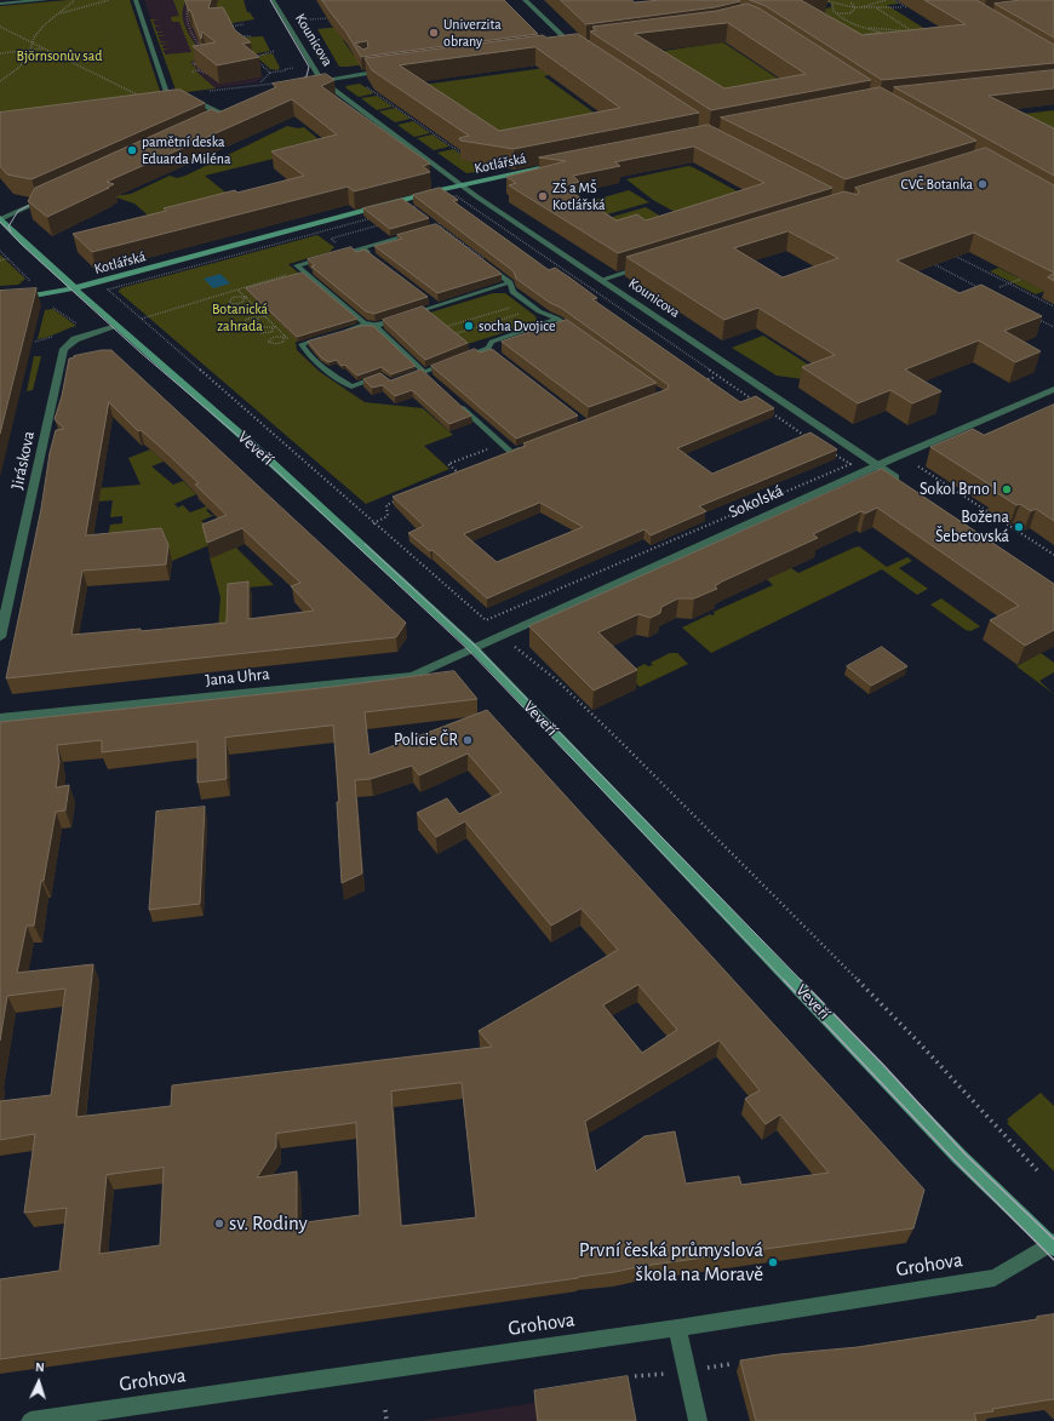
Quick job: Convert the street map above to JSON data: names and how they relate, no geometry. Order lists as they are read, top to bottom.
{
  "streets": {
    "main road": ["Kotlářská", "Veveří"],
    "street": [
      "Kounicova",
      "Jiráskova",
      "Sokolská",
      "Jana Uhra",
      "Grohova"
    ]
  },
  "crossings": [
    ["Kounicova", "Kotlářská"],
    ["Kounicova", "Sokolská"],
    ["Kotlářská", "Veveří"],
    ["Veveří", "Jiráskova"],
    ["Veveří", "Sokolská"],
    ["Veveří", "Jana Uhra"],
    ["Veveří", "Grohova"],
    ["Sokolská", "Jana Uhra"]
  ],
  "parks": ["Björnsonův sad", "Botanická zahrada"],
  "places": [
    "Univerzita obrany",
    "pamětní deska Eduarda Miléna",
    "CVČ Botanka",
    "ZŠ a MŠ Kotlářská",
    "socha Dvojice",
    "Sokol Brno I",
    "Božena Šebetovská",
    "Policie ČR",
    "sv. Rodiny",
    "První česká průmyslová škola na Moravě"
  ],
  "north": "top"
}
